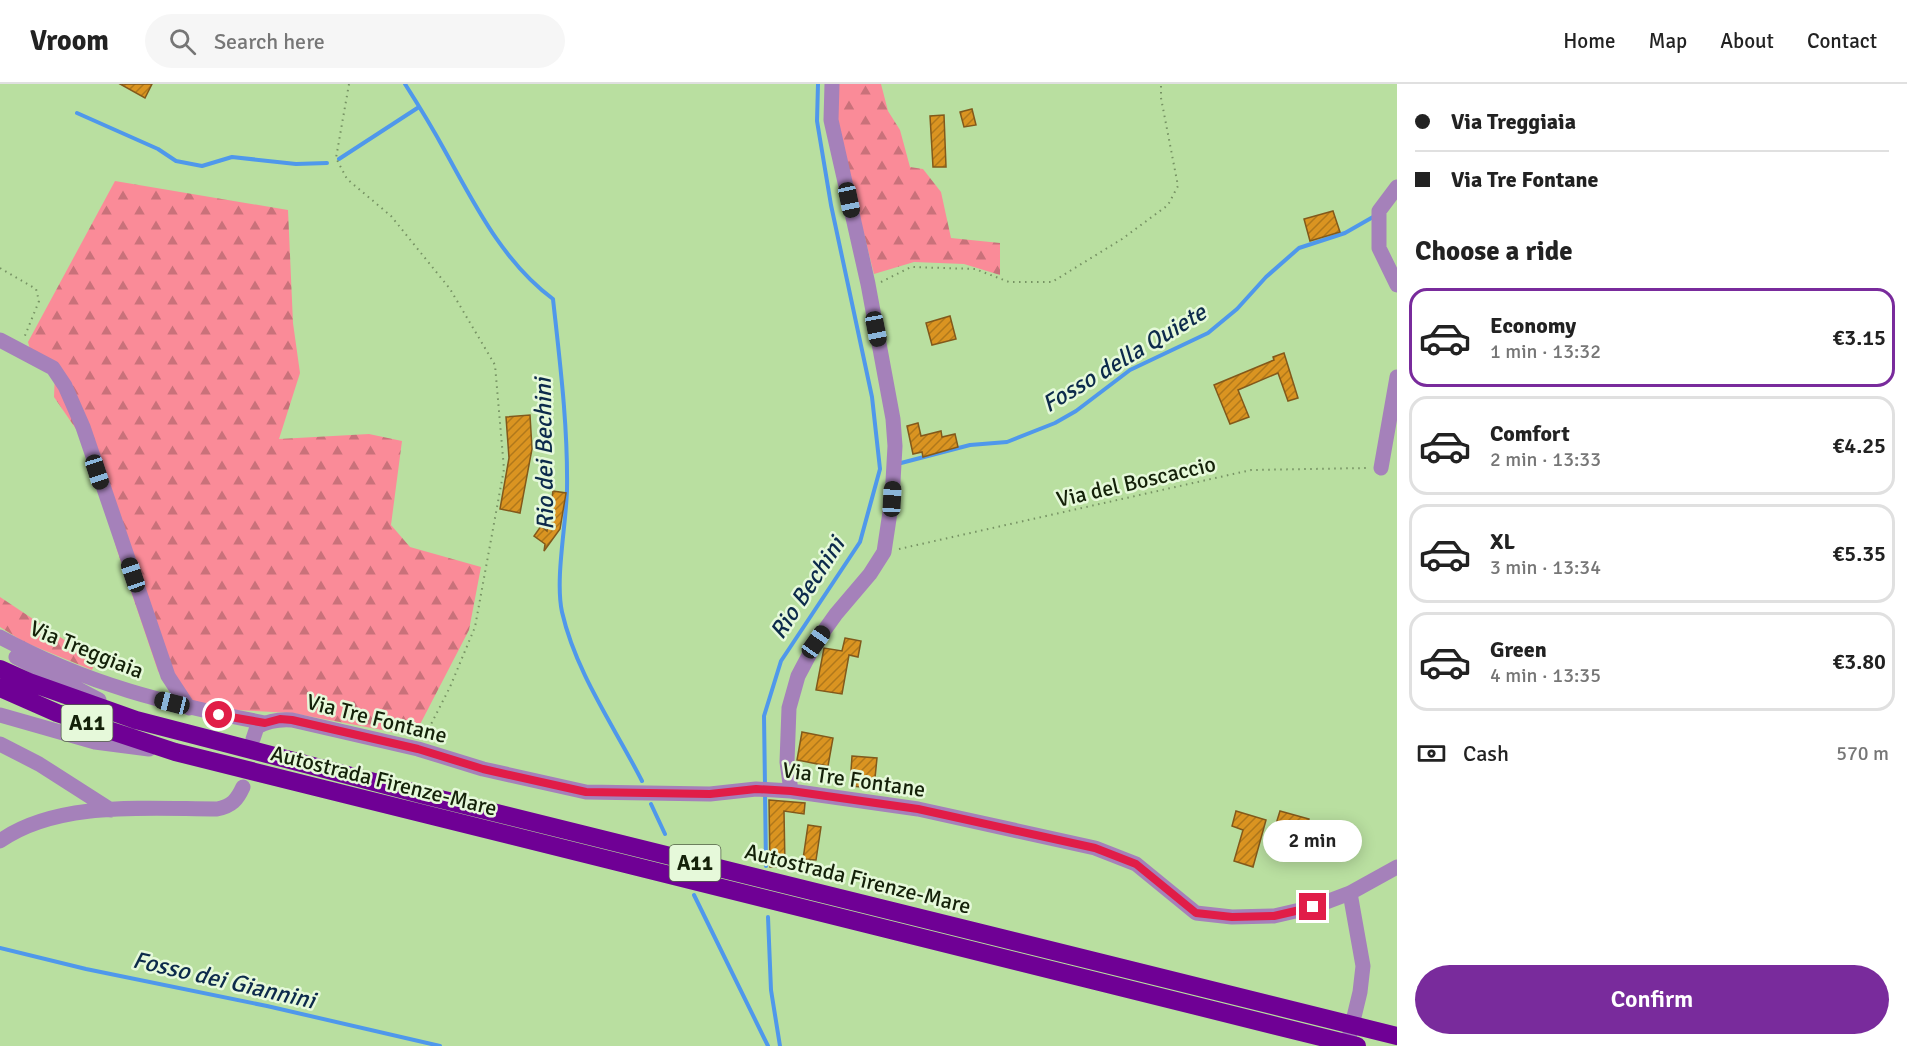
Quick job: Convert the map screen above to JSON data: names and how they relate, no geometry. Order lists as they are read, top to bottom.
{
  "streets": {
    "highway": ["A11", "Autostrada Firenze-Mare"],
    "street": ["Via Treggiaia", "Via Tre Fontane"],
    "path": ["Via del Boscaccio"]
  },
  "crossings": [
    ["Via Treggiaia", "Via Tre Fontane"]
  ],
  "water": [
    "Fosso della Quiete",
    "Rio dei Bechini",
    "Rio Bechini",
    "Fosso dei Giannini"
  ],
  "page": {
    "header": "Vroom",
    "search": "Search here",
    "nav": [
      "Home",
      "Map",
      "About",
      "Contact"
    ],
    "banner": ["Via Treggiaia", "Via Tre Fontane"],
    "heading": "Choose a ride",
    "list": [
      {
        "name": "Economy",
        "note": "1 min · 13:32",
        "value": "€3.15"
      },
      {
        "name": "Comfort",
        "note": "2 min · 13:33",
        "value": "€4.25"
      },
      {
        "name": "XL",
        "note": "3 min · 13:34",
        "value": "€5.35"
      },
      {
        "name": "Green",
        "note": "4 min · 13:35",
        "value": "€3.80"
      }
    ],
    "pay": ["Cash", "570 m"],
    "bubble": "2 min",
    "buttons": "Confirm"
  }
}
